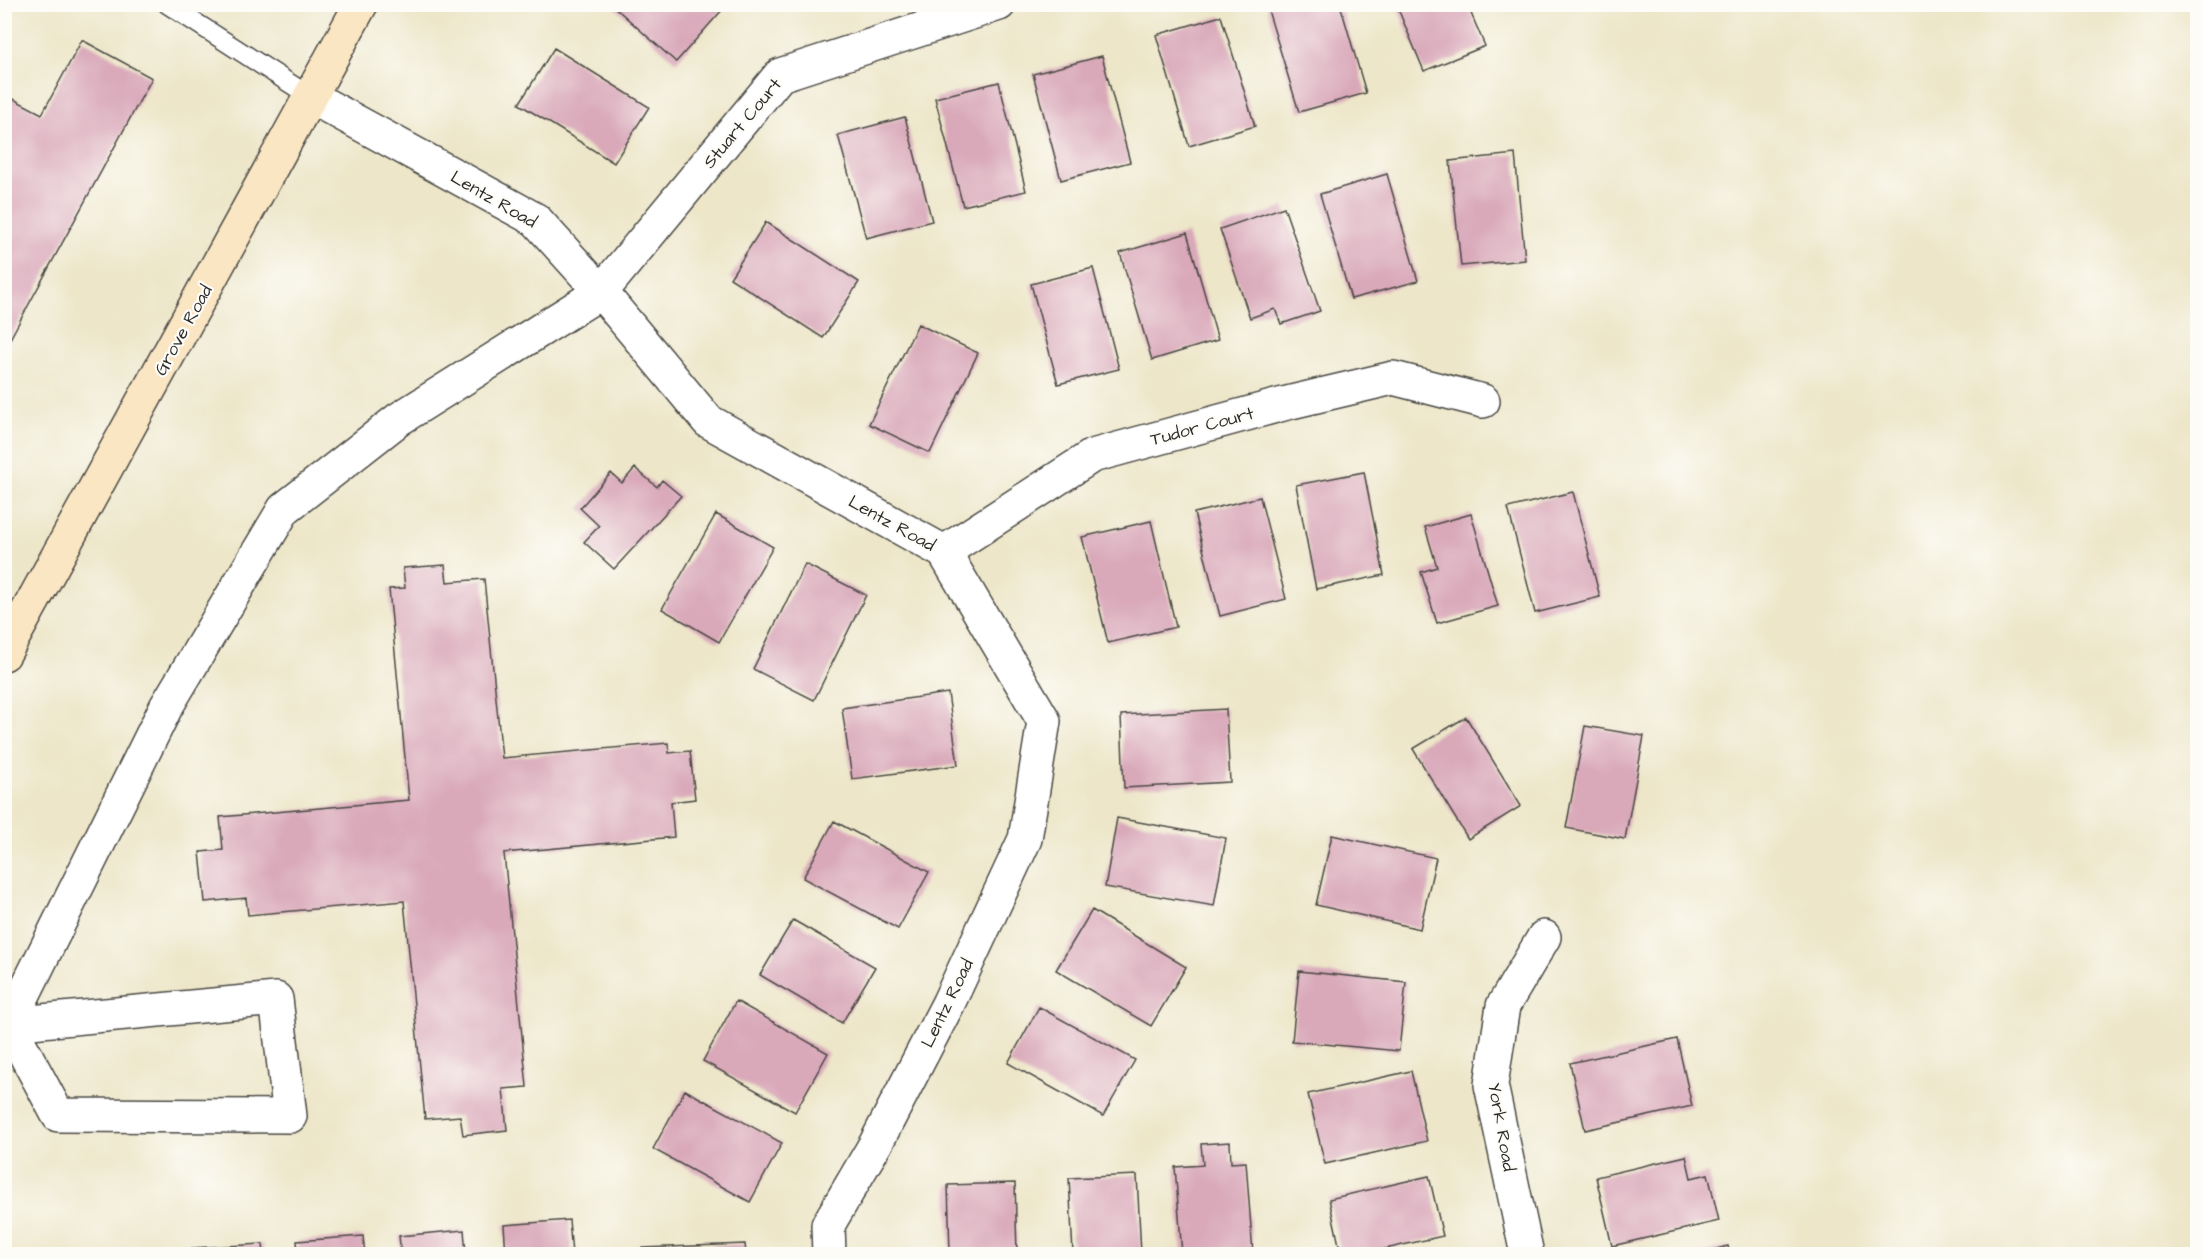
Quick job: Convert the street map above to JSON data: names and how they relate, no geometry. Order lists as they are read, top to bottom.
{
  "streets": {
    "main road": ["Grove Road"],
    "street": [
      "Stuart Court",
      "Lentz Road",
      "Tudor Court",
      "York Road"
    ]
  },
  "crossings": [
    ["Stuart Court", "Lentz Road"],
    ["Lentz Road", "Grove Road"],
    ["Lentz Road", "Tudor Court"]
  ]
}
